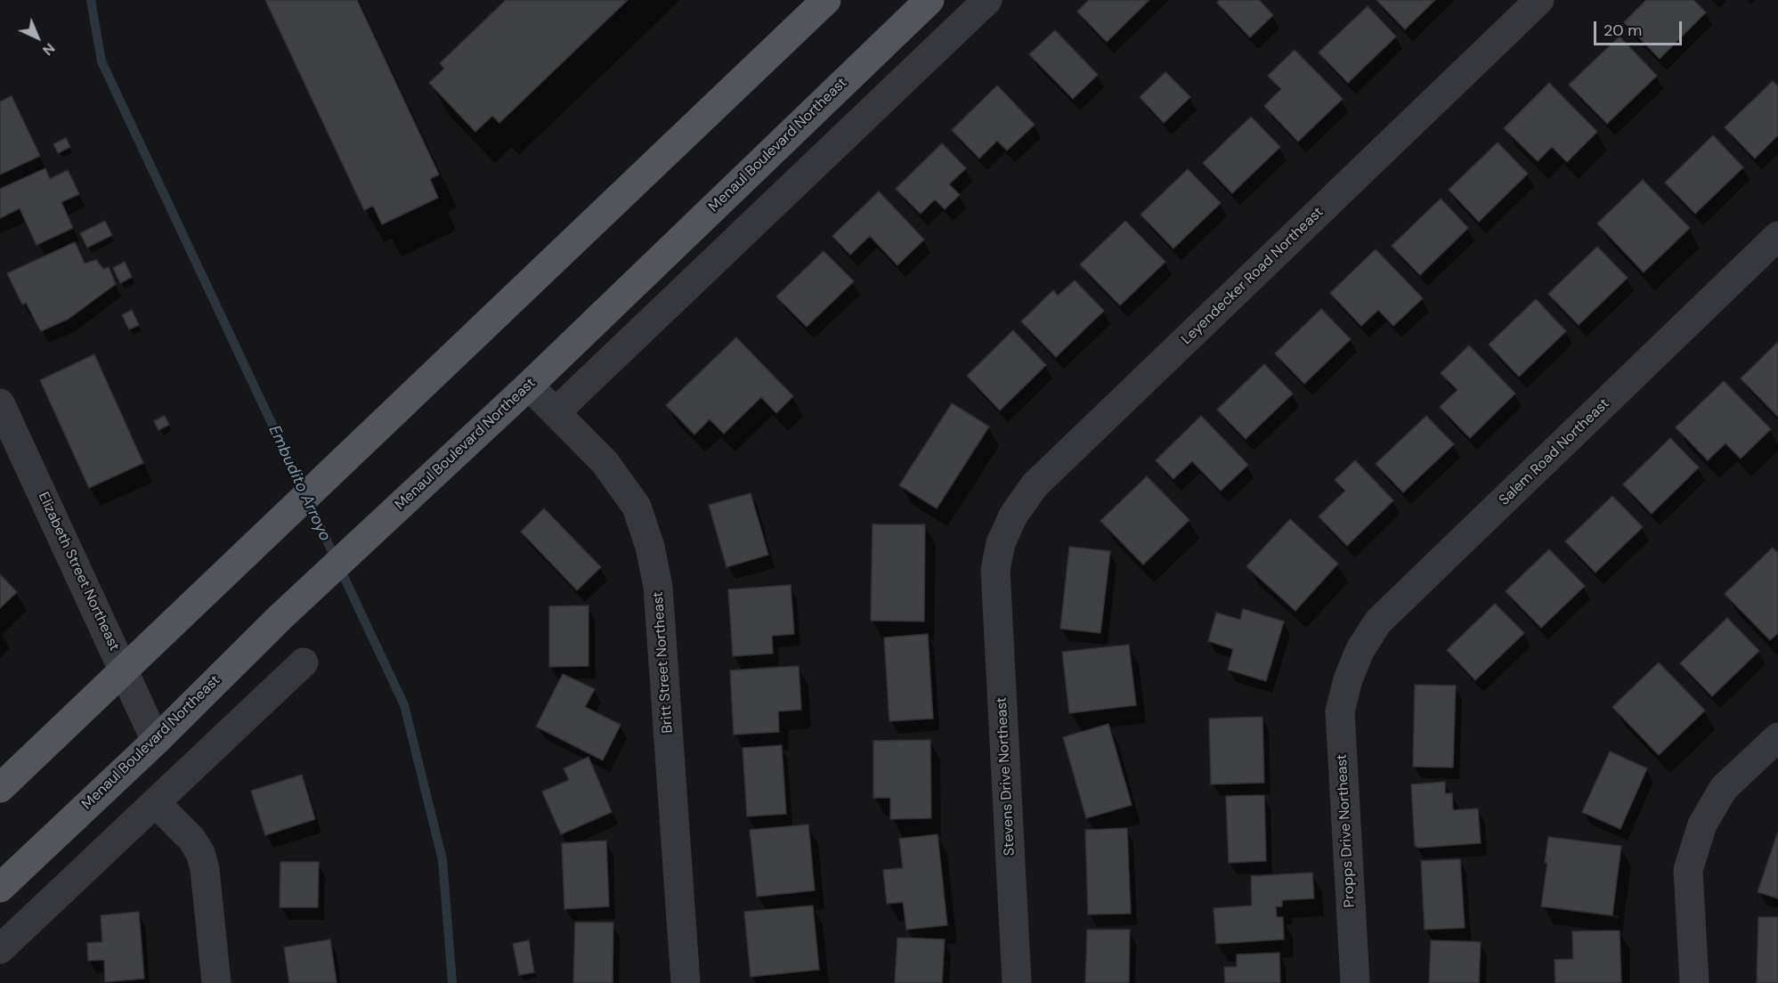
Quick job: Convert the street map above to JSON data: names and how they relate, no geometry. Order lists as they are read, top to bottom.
{
  "streets": {
    "main road": ["Menaul Boulevard Northeast"],
    "street": [
      "Leyendecker Road Northeast",
      "Salem Road Northeast",
      "Elizabeth Street Northeast",
      "Britt Street Northeast",
      "Stevens Drive Northeast",
      "Propps Drive Northeast"
    ]
  },
  "crossings": [
    ["Menaul Boulevard Northeast", "Elizabeth Street Northeast"],
    ["Menaul Boulevard Northeast", "Britt Street Northeast"],
    ["Leyendecker Road Northeast", "Stevens Drive Northeast"],
    ["Salem Road Northeast", "Propps Drive Northeast"]
  ],
  "water": ["Embudito Arroyo"],
  "scale_bar": "20 m",
  "north": "bottom right"
}
